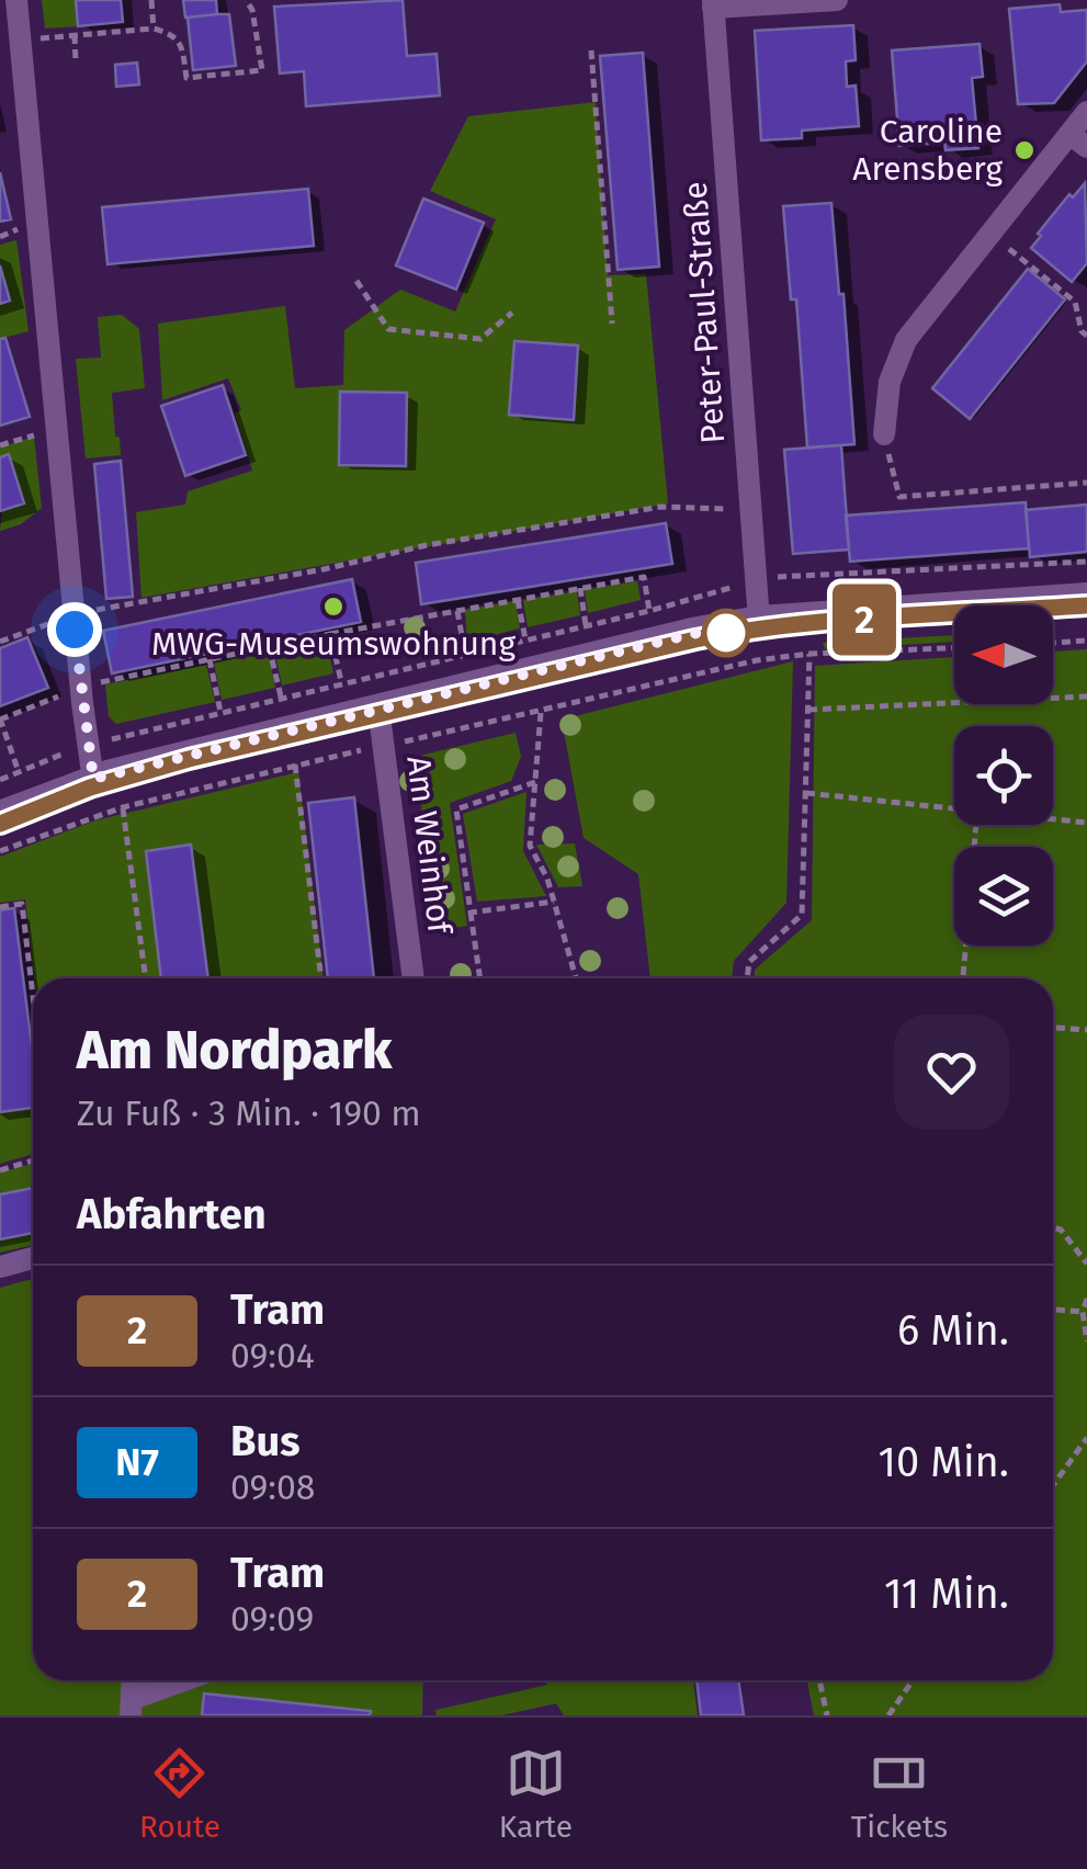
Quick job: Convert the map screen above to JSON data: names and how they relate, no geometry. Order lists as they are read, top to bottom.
{
  "streets": {
    "street": ["Peter-Paul-Straße", "Am Weinhof"]
  },
  "places": ["Caroline Arensberg", "MWG-Museumswohnung"],
  "lines": ["tram line 2"],
  "north": "left",
  "page": {
    "on_map": "2",
    "heading": [
      ["Am Nordpark", "Zu Fuß · 3 Min. · 190 m"],
      "Abfahrten"
    ],
    "list": [
      {
        "mark": "2",
        "name": "Tram",
        "note": "09:04",
        "value": "6 Min."
      },
      {
        "mark": "N7",
        "name": "Bus",
        "note": "09:08",
        "value": "10 Min."
      },
      {
        "mark": "2",
        "name": "Tram",
        "note": "09:09",
        "value": "11 Min."
      }
    ],
    "tabs": ["Route", "Karte", "Tickets"]
  }
}
